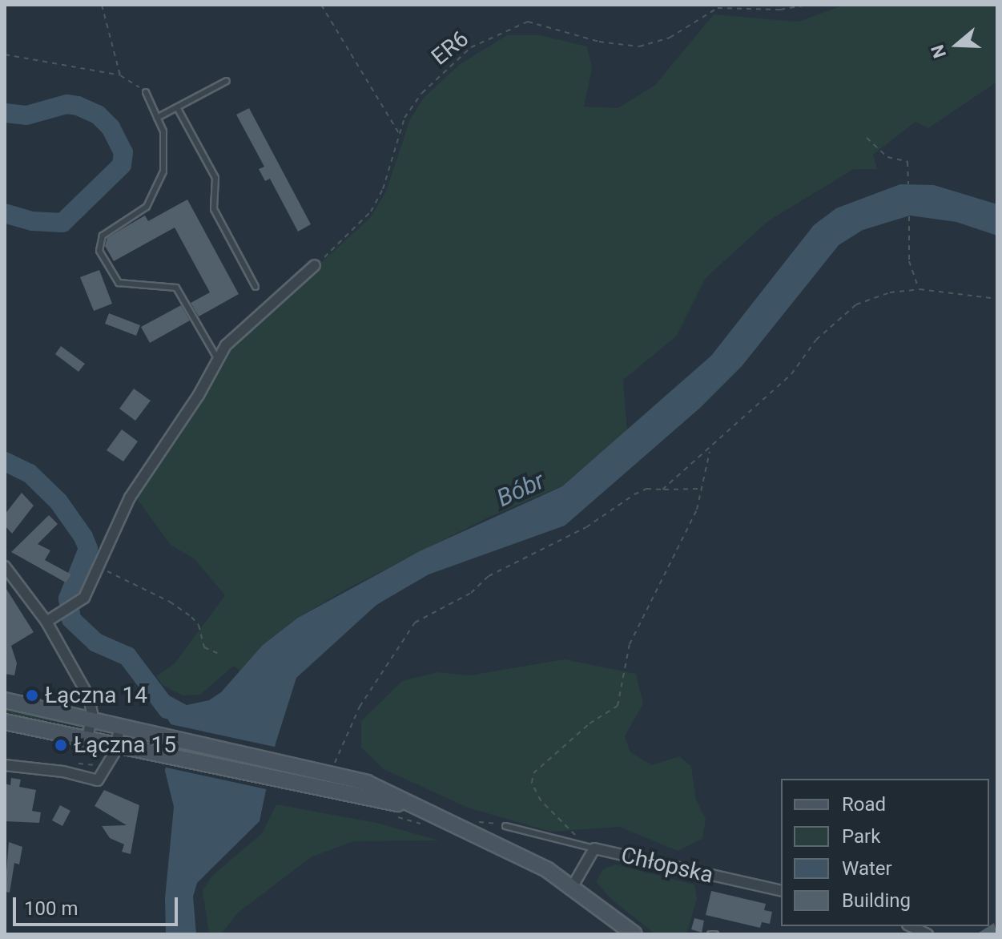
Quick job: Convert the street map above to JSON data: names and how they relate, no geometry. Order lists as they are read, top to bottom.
{
  "streets": {
    "street": ["Chłopska"],
    "path": ["ER6"]
  },
  "water": ["Bóbr"],
  "places": ["Łączna 14", "Łączna 15"],
  "legend": [
    "Road",
    "Park",
    "Water",
    "Building"
  ],
  "scale_bar": "100 m",
  "north": "left"
}
